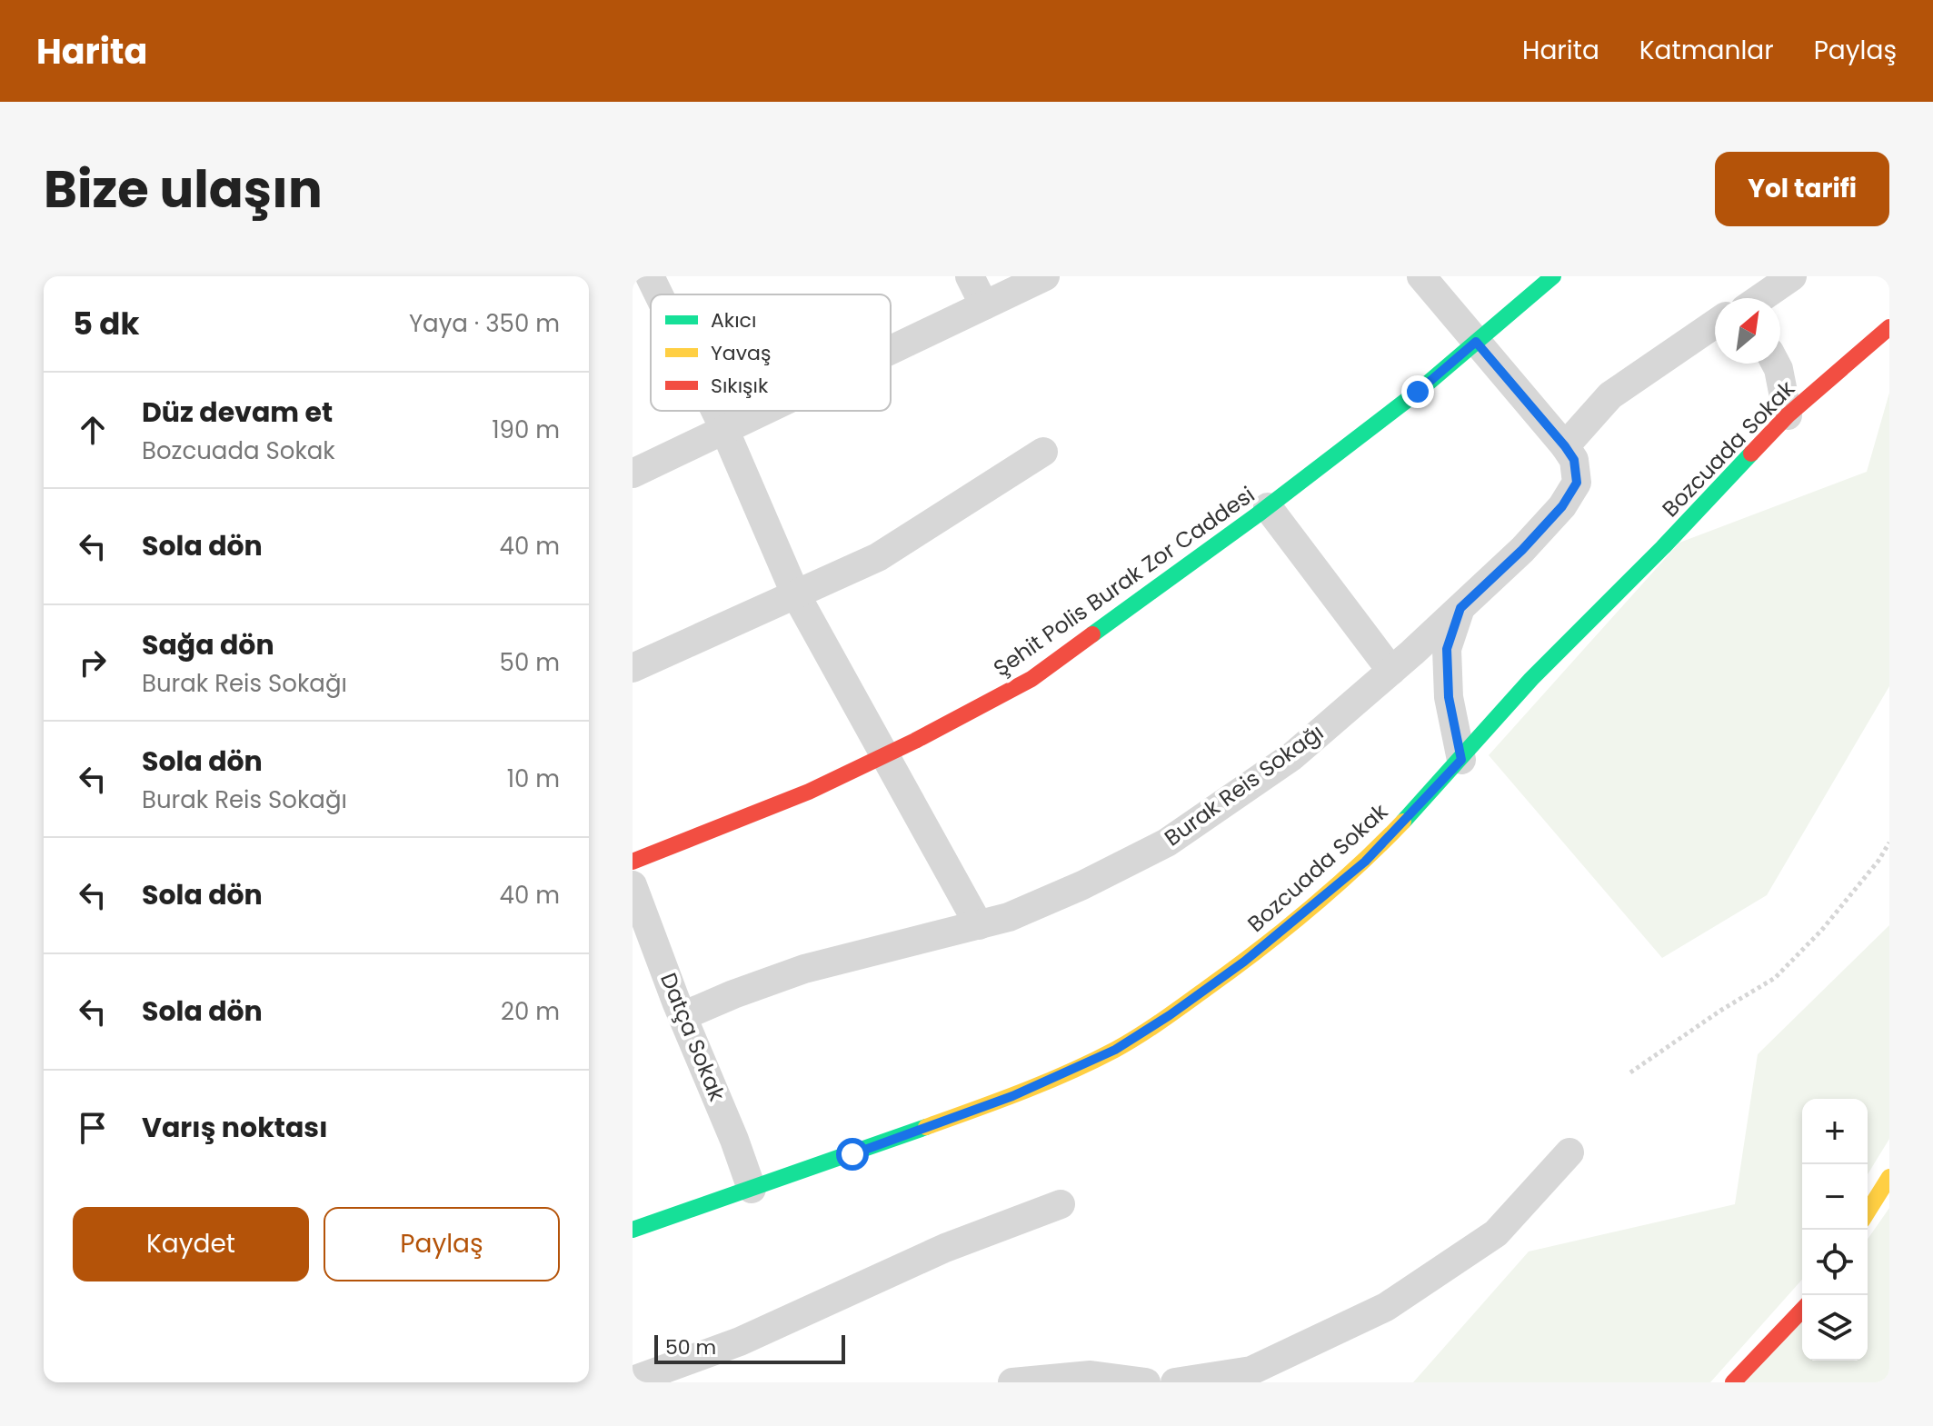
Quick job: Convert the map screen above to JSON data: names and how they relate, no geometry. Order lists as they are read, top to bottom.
{
  "streets": {
    "street": [
      "Bozcuada Sokak",
      "Şehit Polis Burak Zor Caddesi",
      "Burak Reis Sokağı",
      "Datça Sokak"
    ]
  },
  "crossings": [
    ["Bozcuada Sokak", "Datça Sokak"],
    ["Burak Reis Sokağı", "Datça Sokak"]
  ],
  "legend": ["Akıcı", "Yavaş", "Sıkışık"],
  "scale_bar": "50 m",
  "north": "top right",
  "page": {
    "header": "Harita",
    "nav": ["Harita", "Katmanlar", "Paylaş"],
    "title": "Bize ulaşın",
    "buttons": [
      "Yol tarifi",
      ["Kaydet", "Paylaş"]
    ],
    "heading": ["5 dk", "Yaya · 350 m"],
    "list": [
      ["Düz devam et", "Bozcuada Sokak", "190 m"],
      ["Sola dön", "40 m"],
      ["Sağa dön", "Burak Reis Sokağı", "50 m"],
      ["Sola dön", "Burak Reis Sokağı", "10 m"],
      ["Sola dön", "40 m"],
      ["Sola dön", "20 m"],
      "Varış noktası"
    ],
    "map_buttons": ["+", "−"],
    "scale": "50 m"
  }
}
